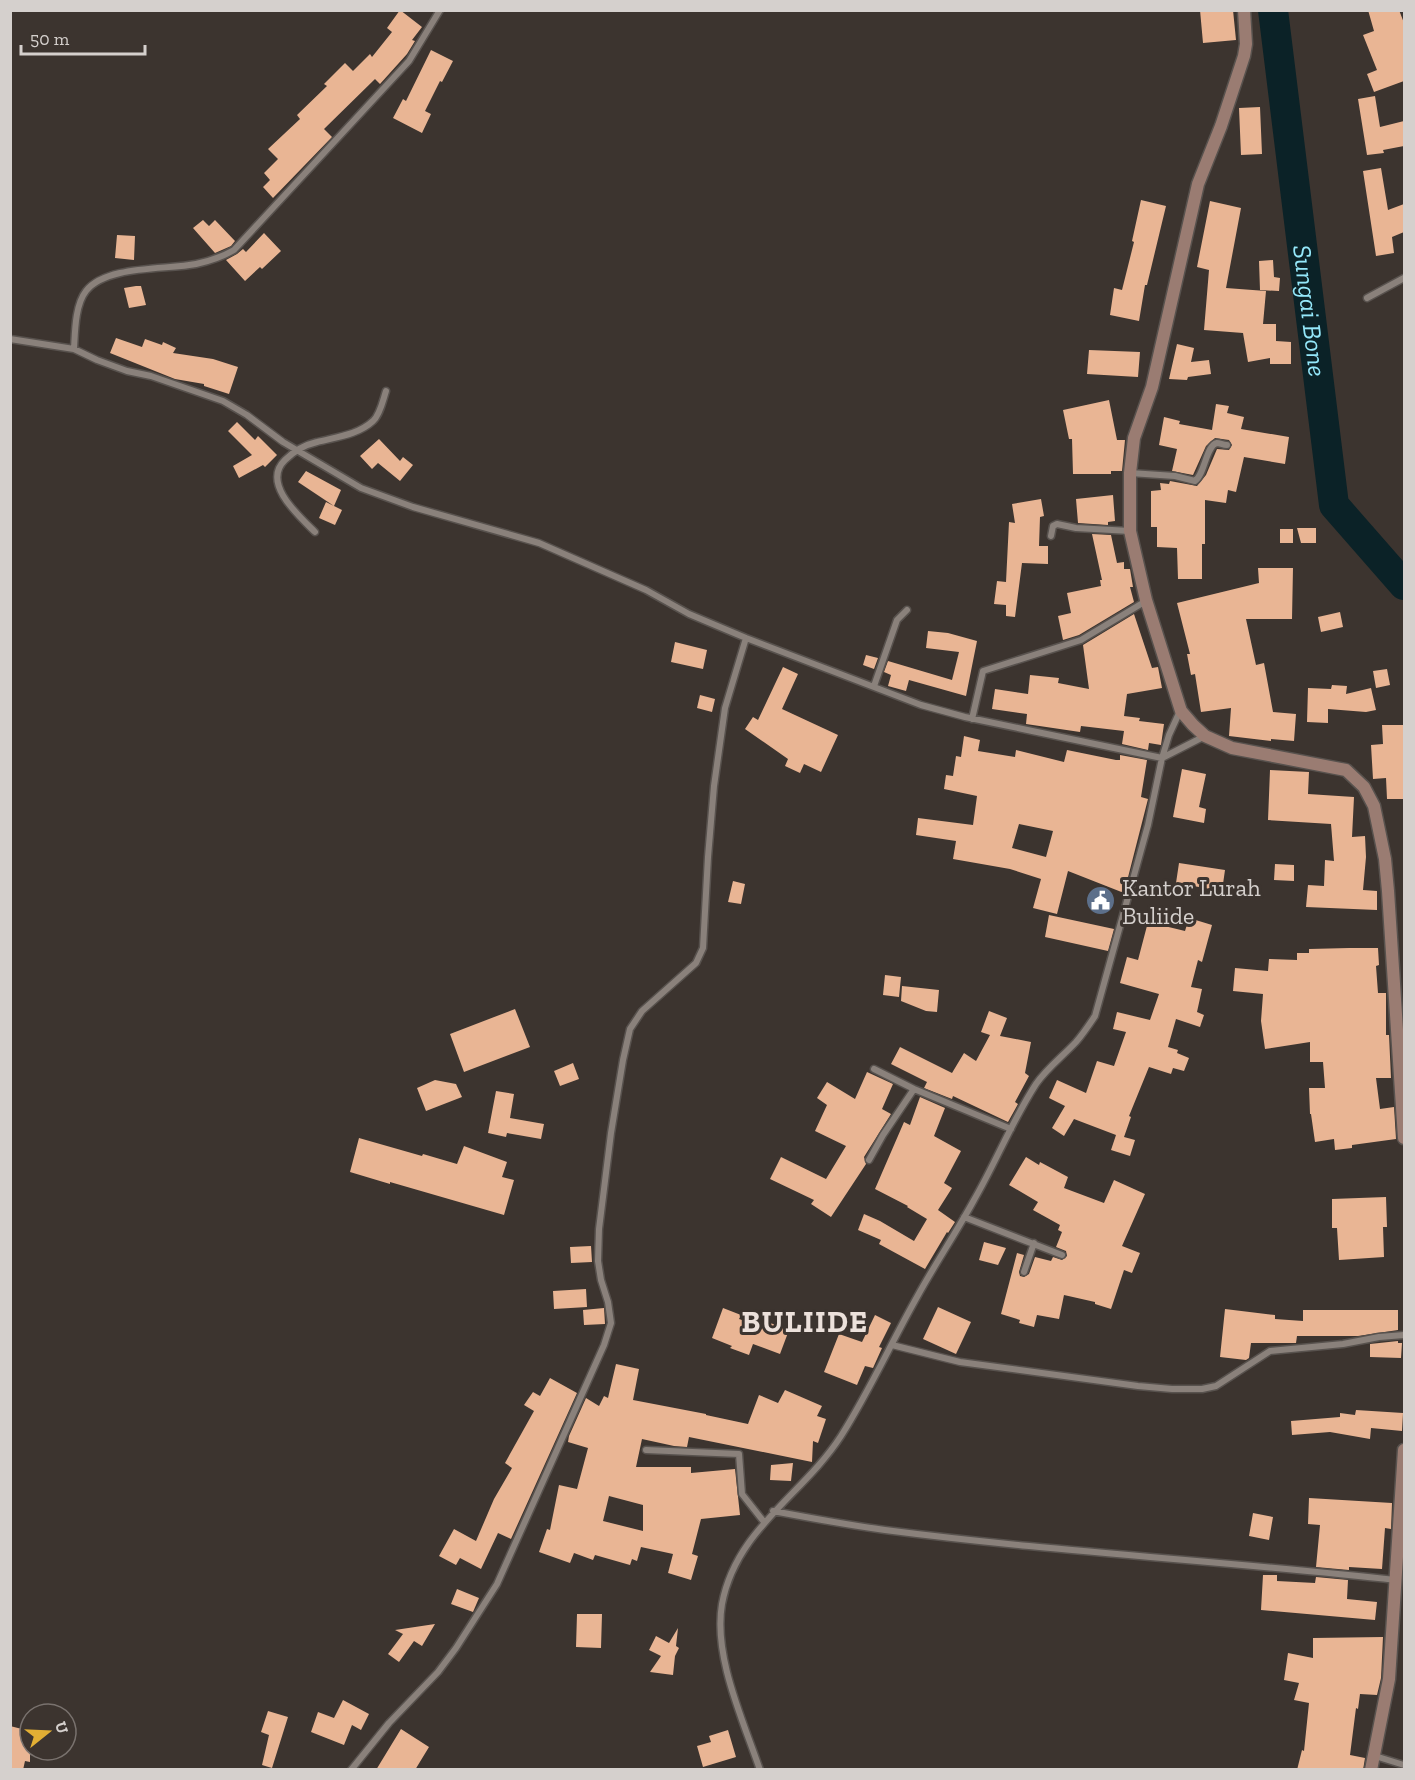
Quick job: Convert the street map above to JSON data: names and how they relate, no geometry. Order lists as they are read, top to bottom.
{
  "districts": ["BULIIDE"],
  "water": ["Sungai Bone"],
  "places": {
    "public building": ["Kantor Lurah Buliide"]
  },
  "scale_bar": "50 m",
  "north": "right"
}
